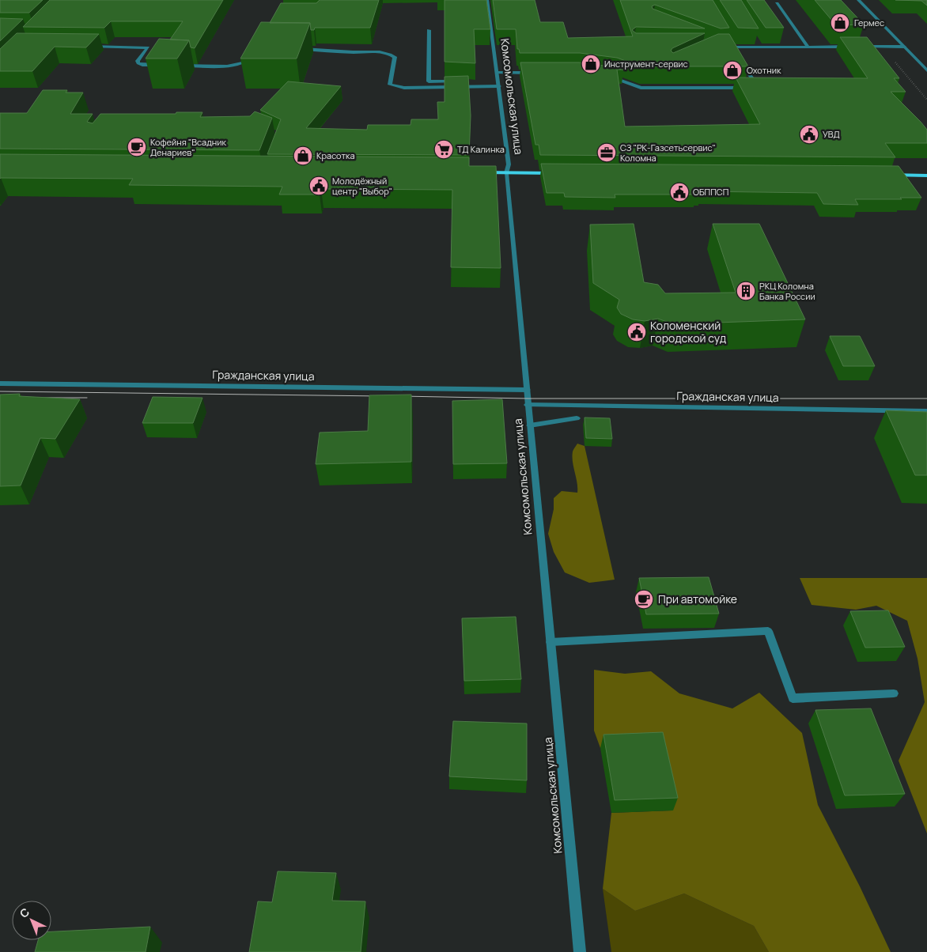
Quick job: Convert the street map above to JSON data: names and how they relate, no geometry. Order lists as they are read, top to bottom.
{
  "streets": {
    "street": ["Комсомольская улица", "Гражданская улица"]
  },
  "crossings": [
    ["Комсомольская улица", "Гражданская улица"]
  ],
  "places": {
    "shop": [
      "Гермес",
      "Инструмент-сервис",
      "Охотник",
      "Красотка"
    ],
    "public building": [
      "УВД",
      "Молодёжный центр \"Выбор\"",
      "ОБППСП",
      "Коломенский городской суд"
    ],
    "cafe": ["Кофейня \"Всадник Денариев\"", "При автомойке"],
    "supermarket": ["ТД Калинка"],
    "office": ["СЗ \"РК-Газсетьсервис\" Коломна"],
    "building": ["РКЦ Коломна Банка России"]
  },
  "north": "top left"
}
